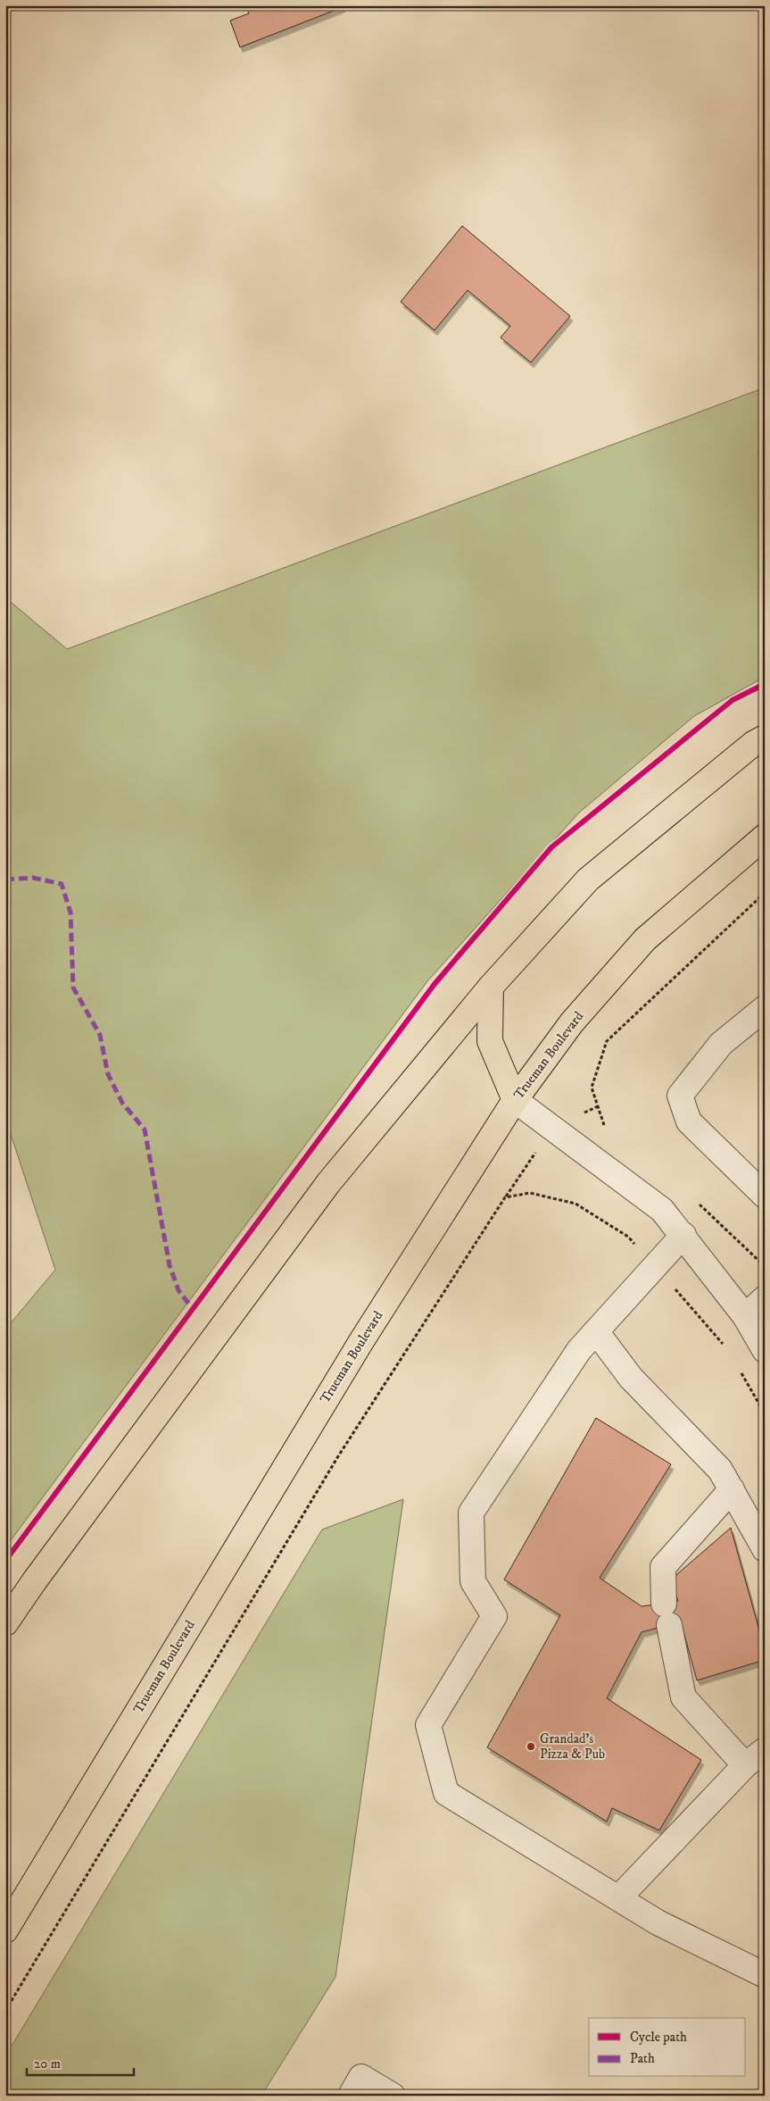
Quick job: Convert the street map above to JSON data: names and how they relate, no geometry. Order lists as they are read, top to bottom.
{
  "streets": {
    "main road": ["Trueman Boulevard"]
  },
  "places": ["Grandad's Pizza & Pub"],
  "legend": ["Cycle path", "Path"],
  "scale_bar": "20 m"
}
